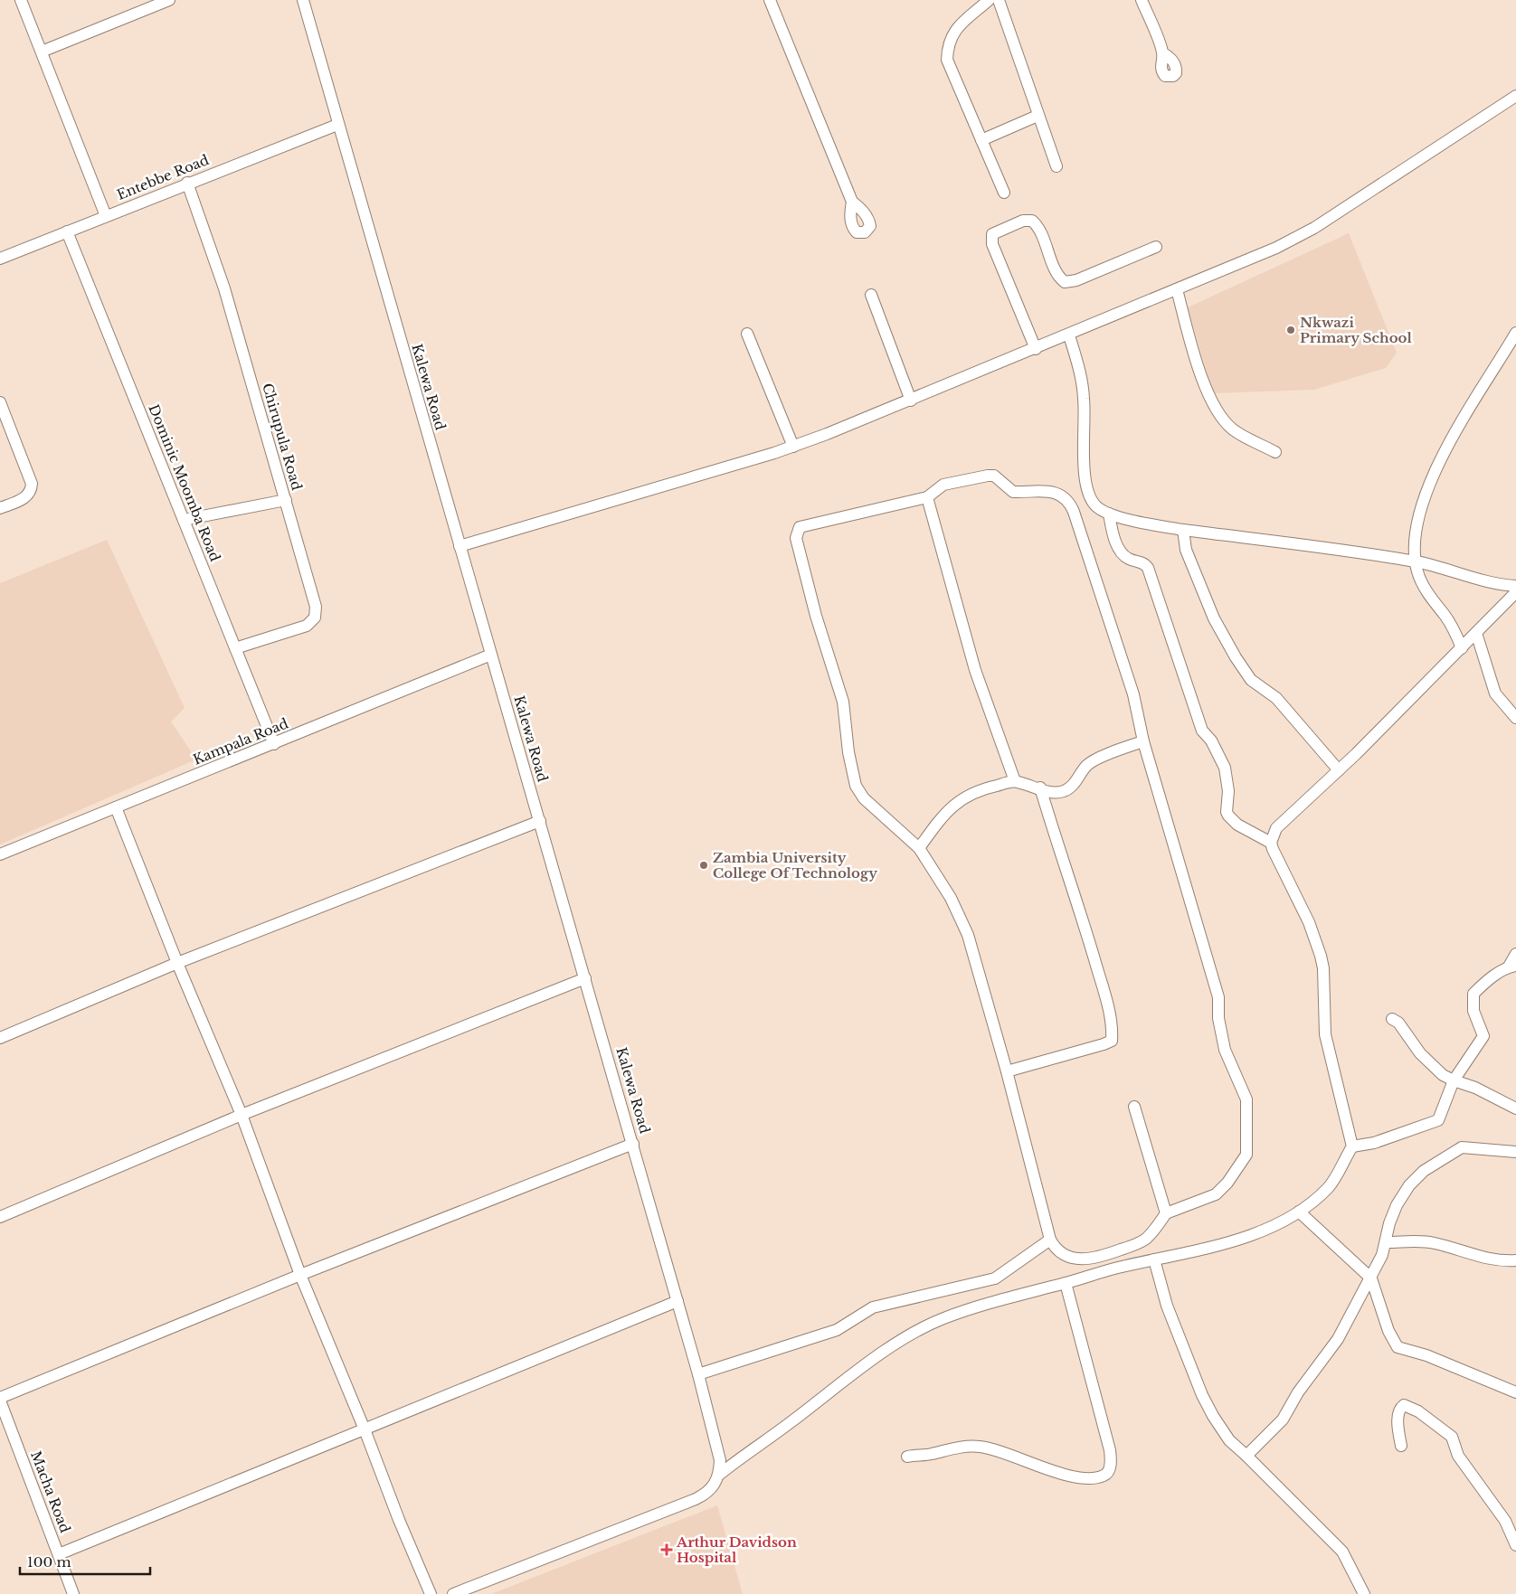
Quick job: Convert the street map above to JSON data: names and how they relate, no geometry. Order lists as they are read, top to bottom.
{
  "streets": {
    "street": [
      "Entebbe Road",
      "Kalewa Road",
      "Chirupula Road",
      "Dominic Moomba Road",
      "Kampala Road",
      "Macha Road"
    ]
  },
  "crossings": [
    ["Entebbe Road", "Kalewa Road"],
    ["Entebbe Road", "Chirupula Road"],
    ["Entebbe Road", "Dominic Moomba Road"],
    ["Kalewa Road", "Kampala Road"],
    ["Chirupula Road", "Dominic Moomba Road"],
    ["Dominic Moomba Road", "Kampala Road"]
  ],
  "places": {
    "other": ["Nkwazi Primary School", "Zambia University College Of Technology"],
    "health": ["Arthur Davidson Hospital"]
  },
  "scale_bar": "100 m"
}
